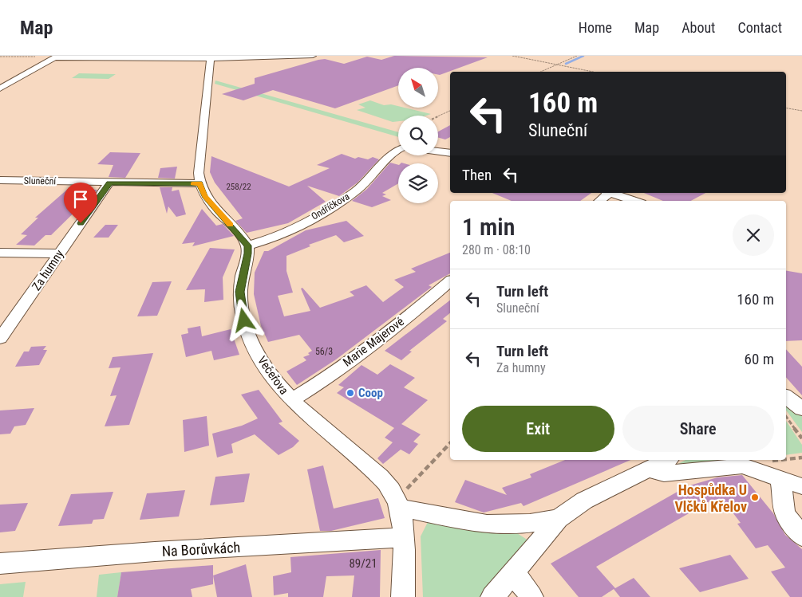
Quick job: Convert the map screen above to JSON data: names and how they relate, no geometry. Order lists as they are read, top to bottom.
{
  "streets": {
    "street": [
      "Sluneční",
      "Ondříčkova",
      "Za humny",
      "Marie Majerové",
      "Večeřova",
      "Na Borůvkách"
    ]
  },
  "crossings": [
    ["Sluneční", "Za humny"],
    ["Ondříčkova", "Večeřova"],
    ["Marie Majerové", "Večeřova"]
  ],
  "places": ["Coop", "Hospůdka U Vlčků Křelov"],
  "house_numbers": ["258/22", "56/3", "89/21"],
  "north": "top left",
  "page": {
    "header": "Map",
    "nav": [
      "Home",
      "Map",
      "About",
      "Contact"
    ],
    "turn": ["160 m", "Sluneční"],
    "then": "Then",
    "heading": ["1 min", "280 m · 08:10"],
    "list": [
      {
        "name": "Turn left",
        "note": "Sluneční",
        "value": "160 m"
      },
      {
        "name": "Turn left",
        "note": "Za humny",
        "value": "60 m"
      }
    ],
    "buttons": ["Exit", "Share"]
  }
}
